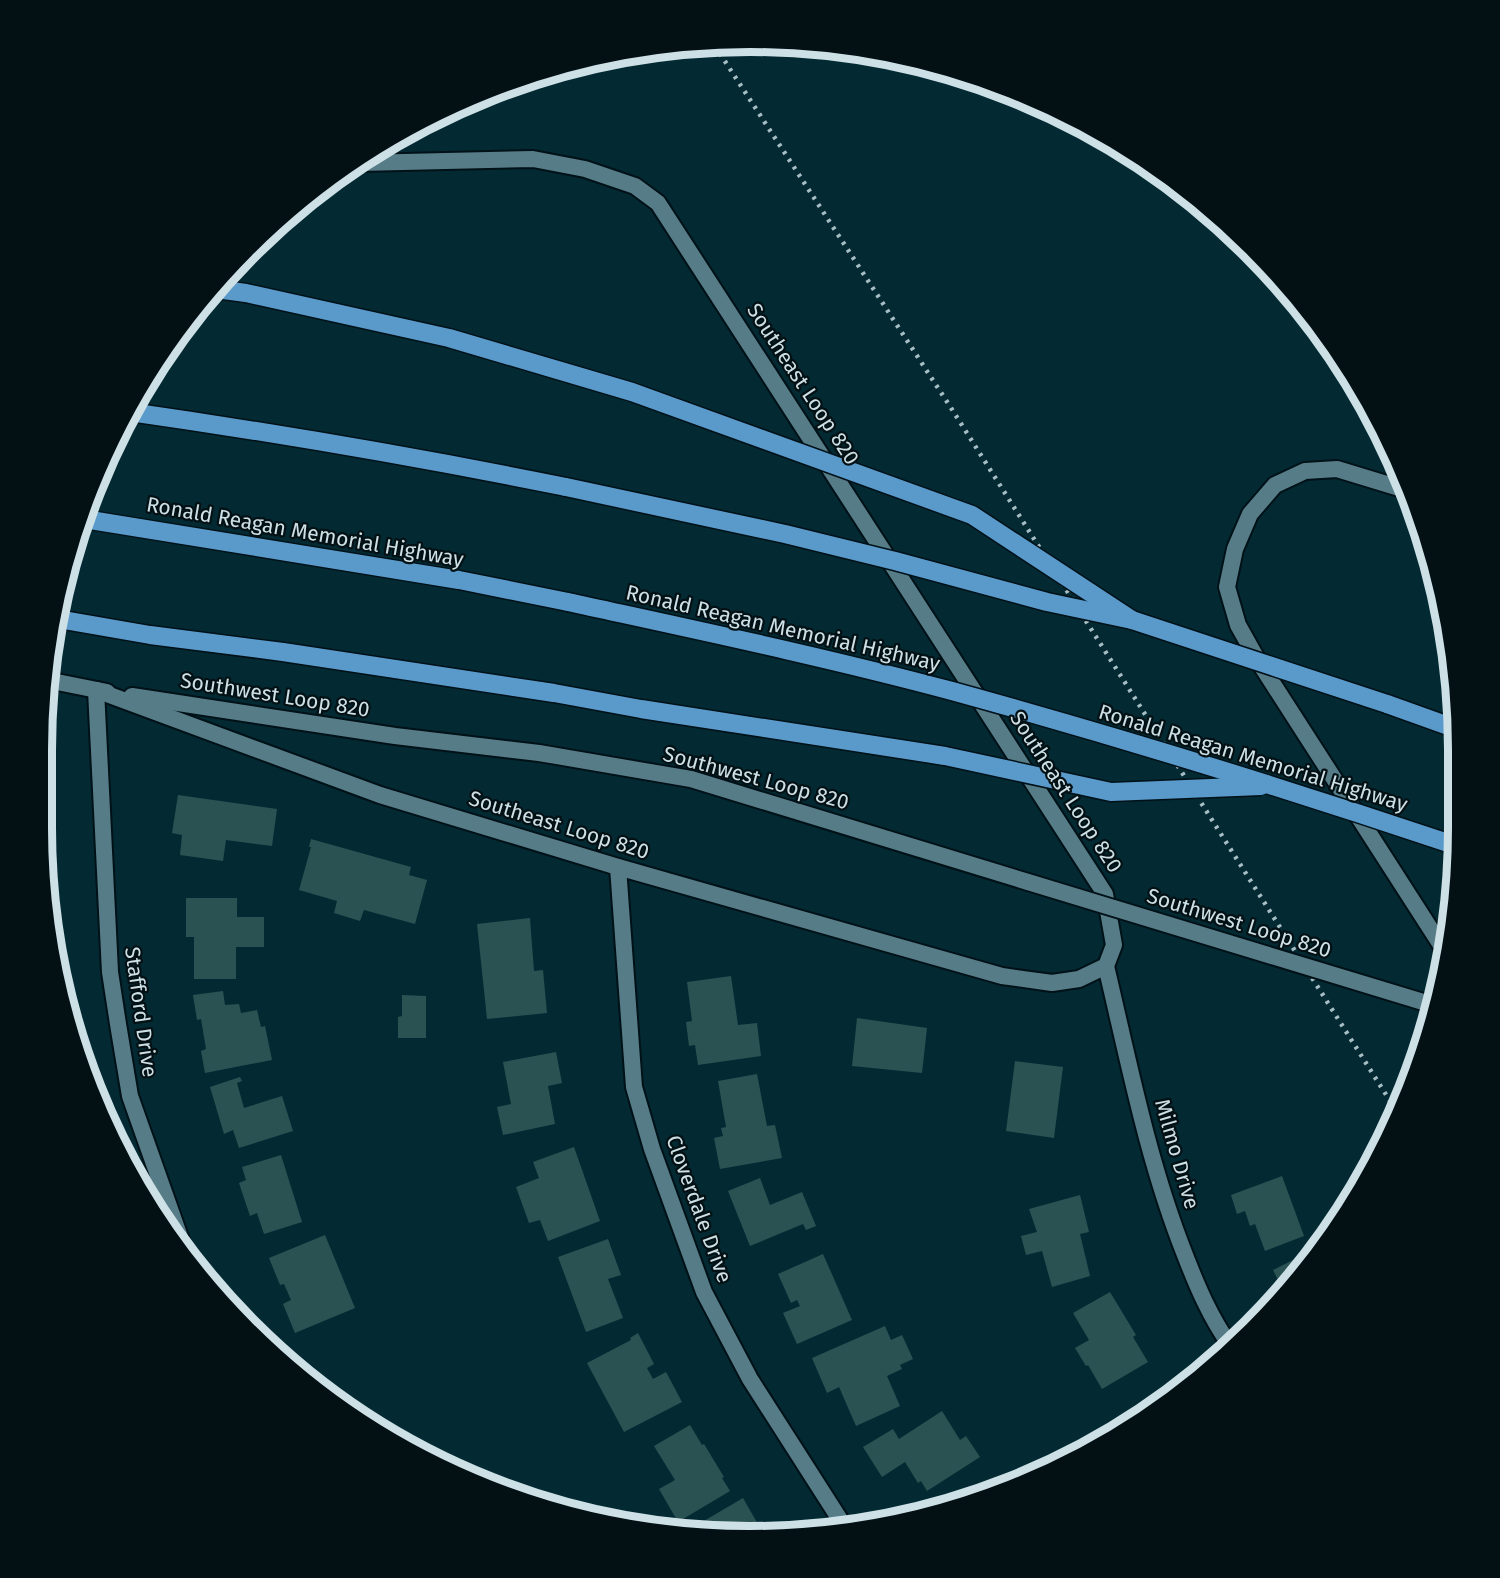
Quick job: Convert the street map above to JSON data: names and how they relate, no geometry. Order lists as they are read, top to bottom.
{
  "streets": {
    "highway": ["Ronald Reagan Memorial Highway"],
    "main road": [
      "Southeast Loop 820",
      "Southwest Loop 820",
      "Stafford Drive",
      "Milmo Drive",
      "Cloverdale Drive"
    ]
  },
  "crossings": [
    ["Southeast Loop 820", "Southwest Loop 820"],
    ["Southeast Loop 820", "Stafford Drive"],
    ["Southeast Loop 820", "Milmo Drive"],
    ["Southeast Loop 820", "Cloverdale Drive"],
    ["Southwest Loop 820", "Stafford Drive"]
  ]
}
